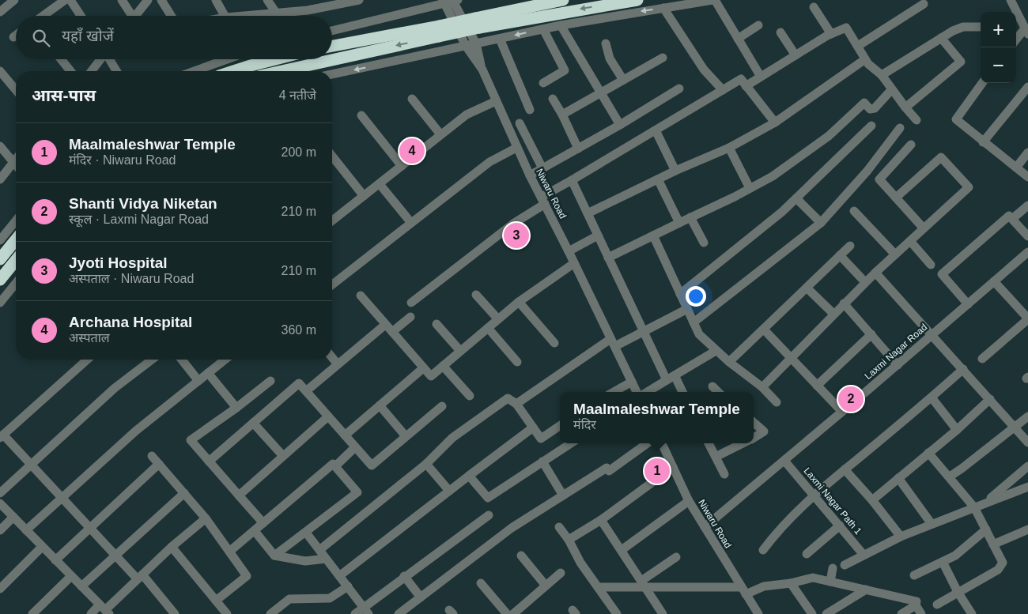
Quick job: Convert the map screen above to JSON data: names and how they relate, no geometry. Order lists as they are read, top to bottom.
{
  "streets": {
    "street": ["Niwaru Road", "Laxmi Nagar Road", "Laxmi Nagar Path 1"]
  },
  "crossings": [
    ["Niwaru Road", "Laxmi Nagar Road"],
    ["Laxmi Nagar Road", "Laxmi Nagar Path 1"]
  ],
  "page": {
    "map_buttons": ["+", "−"],
    "search": "यहाँ खोजें",
    "heading": ["आस-पास", "4 नतीजे"],
    "list": [
      {
        "mark": "1",
        "name": "Maalmaleshwar Temple",
        "note": "मंदिर · Niwaru Road",
        "value": "200 m"
      },
      {
        "mark": "2",
        "name": "Shanti Vidya Niketan",
        "note": "स्कूल · Laxmi Nagar Road",
        "value": "210 m"
      },
      {
        "mark": "3",
        "name": "Jyoti Hospital",
        "note": "अस्पताल · Niwaru Road",
        "value": "210 m"
      },
      {
        "mark": "4",
        "name": "Archana Hospital",
        "note": "अस्पताल",
        "value": "360 m"
      }
    ],
    "pins": [
      "4",
      "3",
      "2",
      "1"
    ],
    "popup": ["Maalmaleshwar Temple", "मंदिर"]
  }
}
